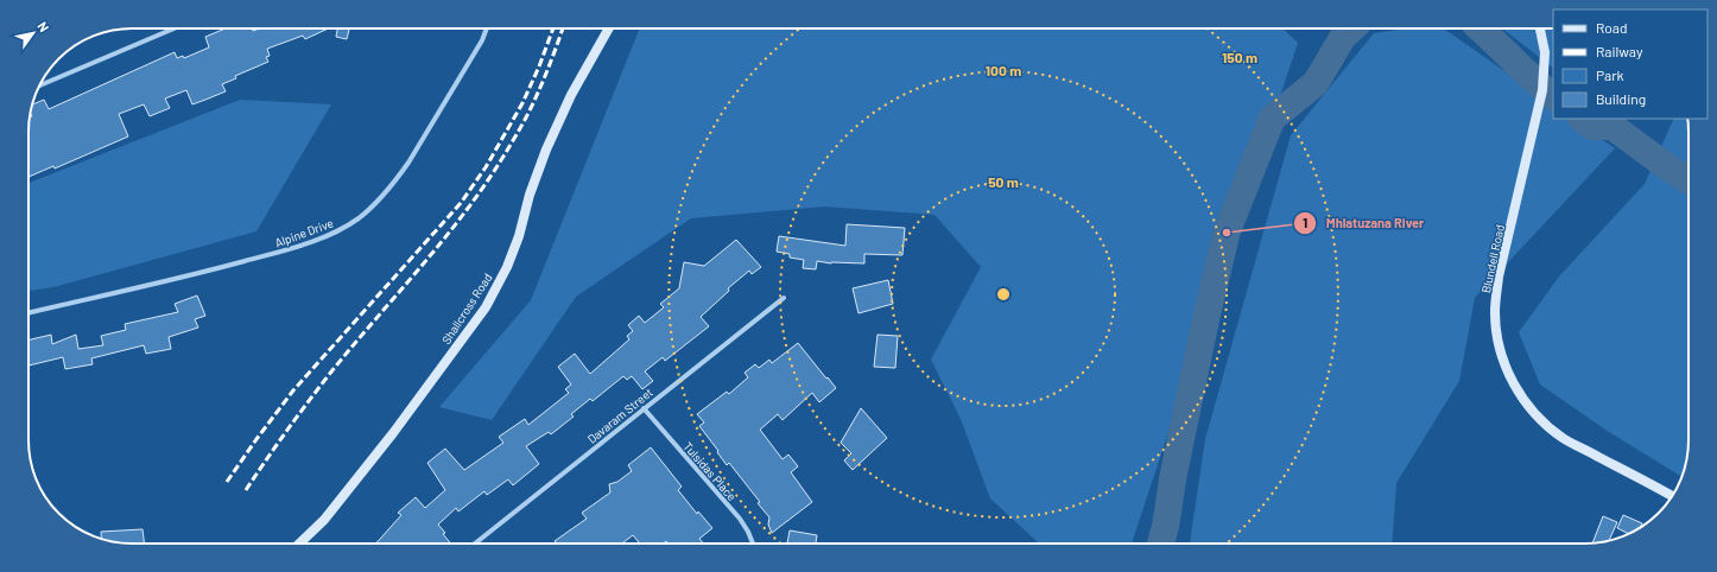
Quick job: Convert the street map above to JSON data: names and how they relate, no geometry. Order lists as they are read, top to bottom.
{
  "streets": {
    "street": [
      "Alpine Drive",
      "Blundell Road",
      "Shallcross Road",
      "Davaram Street",
      "Tulsidas Place"
    ]
  },
  "crossings": [
    ["Davaram Street", "Tulsidas Place"]
  ],
  "places": ["Mhlatuzana River"],
  "legend": [
    "Road",
    "Railway",
    "Park",
    "Building"
  ],
  "north": "top right",
  "rings": ["150 m", "100 m", "50 m"]
}
